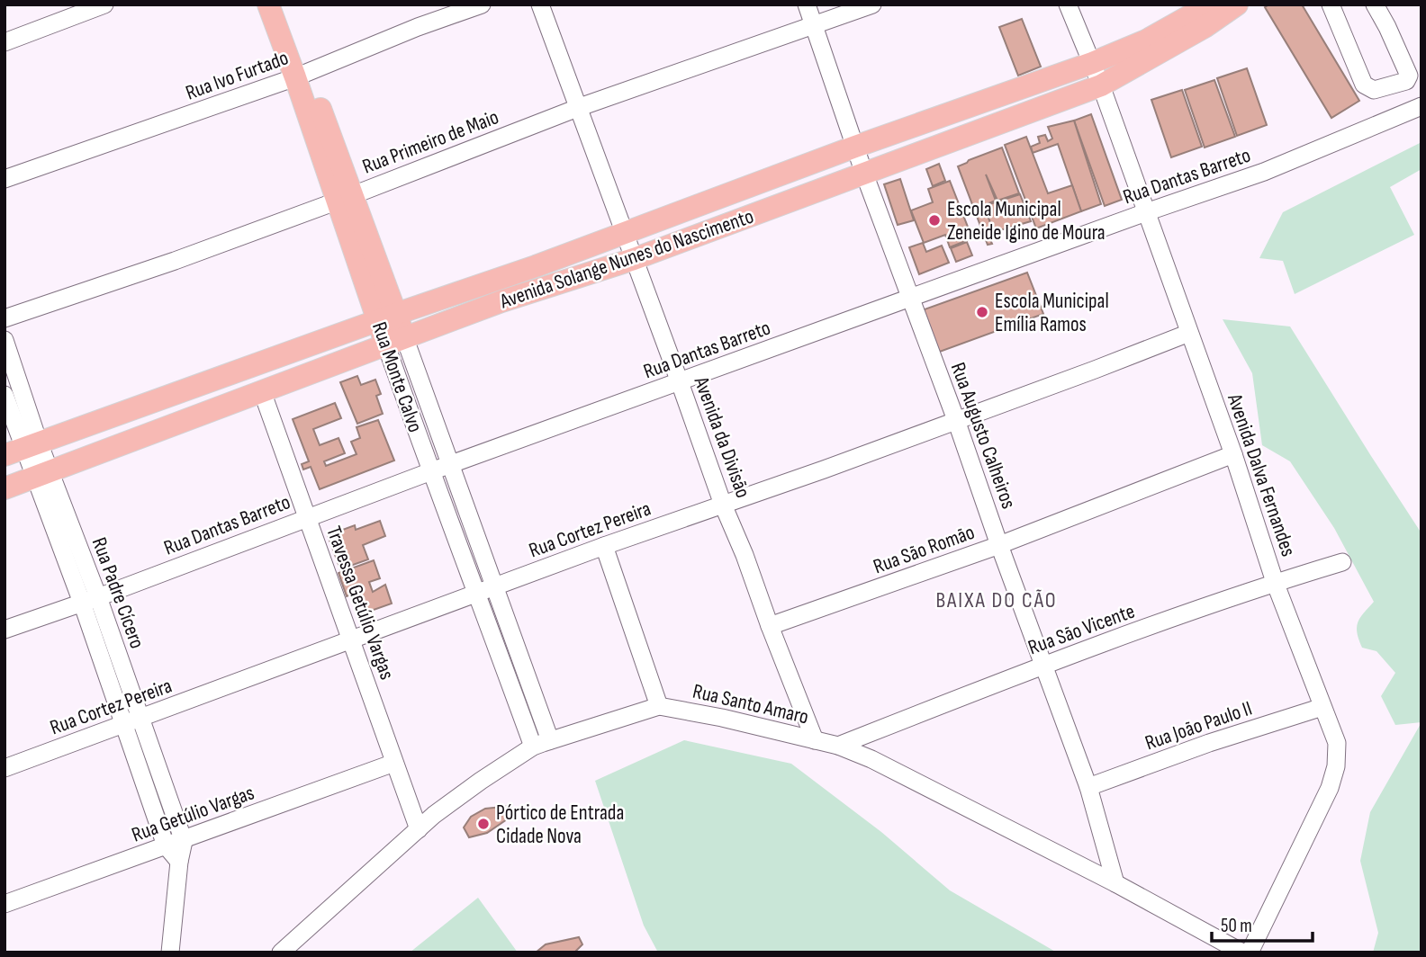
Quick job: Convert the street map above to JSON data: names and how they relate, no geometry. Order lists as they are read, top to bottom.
{
  "streets": {
    "main road": ["Avenida Solange Nunes do Nascimento", "Rua Monte Calvo"],
    "street": [
      "Rua Ivo Furtado",
      "Rua Primeiro de Maio",
      "Rua Dantas Barreto",
      "Rua Augusto Calheiros",
      "Avenida da Divisão",
      "Avenida Dalva Fernandes",
      "Rua Cortez Pereira",
      "Rua São Romão",
      "Rua Padre Cícero",
      "Travessa Getúlio Vargas",
      "Rua São Vicente",
      "Rua Santo Amaro",
      "Rua João Paulo II",
      "Rua Getúlio Vargas"
    ]
  },
  "crossings": [
    ["Rua Ivo Furtado", "Rua Monte Calvo"],
    ["Rua Primeiro de Maio", "Rua Monte Calvo"],
    ["Rua Primeiro de Maio", "Rua Augusto Calheiros"],
    ["Rua Primeiro de Maio", "Avenida da Divisão"],
    ["Rua Dantas Barreto", "Rua Monte Calvo"],
    ["Rua Dantas Barreto", "Rua Augusto Calheiros"],
    ["Rua Dantas Barreto", "Avenida da Divisão"],
    ["Rua Dantas Barreto", "Avenida Dalva Fernandes"],
    ["Rua Dantas Barreto", "Rua Padre Cícero"],
    ["Rua Dantas Barreto", "Travessa Getúlio Vargas"],
    ["Avenida Solange Nunes do Nascimento", "Rua Monte Calvo"],
    ["Avenida Solange Nunes do Nascimento", "Rua Augusto Calheiros"],
    ["Avenida Solange Nunes do Nascimento", "Avenida da Divisão"],
    ["Avenida Solange Nunes do Nascimento", "Avenida Dalva Fernandes"],
    ["Avenida Solange Nunes do Nascimento", "Rua Padre Cícero"],
    ["Avenida Solange Nunes do Nascimento", "Travessa Getúlio Vargas"],
    ["Rua Monte Calvo", "Rua Cortez Pereira"],
    ["Rua Monte Calvo", "Rua Santo Amaro"],
    ["Rua Augusto Calheiros", "Rua Cortez Pereira"],
    ["Rua Augusto Calheiros", "Rua São Romão"],
    ["Rua Augusto Calheiros", "Rua São Vicente"],
    ["Rua Augusto Calheiros", "Rua Santo Amaro"],
    ["Rua Augusto Calheiros", "Rua João Paulo II"],
    ["Avenida da Divisão", "Rua Cortez Pereira"],
    ["Avenida da Divisão", "Rua São Romão"],
    ["Avenida da Divisão", "Rua Santo Amaro"],
    ["Avenida Dalva Fernandes", "Rua Cortez Pereira"],
    ["Avenida Dalva Fernandes", "Rua São Romão"],
    ["Avenida Dalva Fernandes", "Rua São Vicente"],
    ["Avenida Dalva Fernandes", "Rua João Paulo II"],
    ["Rua Cortez Pereira", "Rua Padre Cícero"],
    ["Rua Cortez Pereira", "Travessa Getúlio Vargas"],
    ["Rua Padre Cícero", "Rua Getúlio Vargas"],
    ["Travessa Getúlio Vargas", "Rua Santo Amaro"],
    ["Travessa Getúlio Vargas", "Rua Getúlio Vargas"],
    ["Rua São Vicente", "Rua Santo Amaro"]
  ],
  "districts": ["BAIXA DO CÃO"],
  "places": ["Escola Municipal Zeneide Igino de Moura", "Escola Municipal Emília Ramos", "Pórtico de Entrada Cidade Nova"],
  "scale_bar": "50 m"
}
